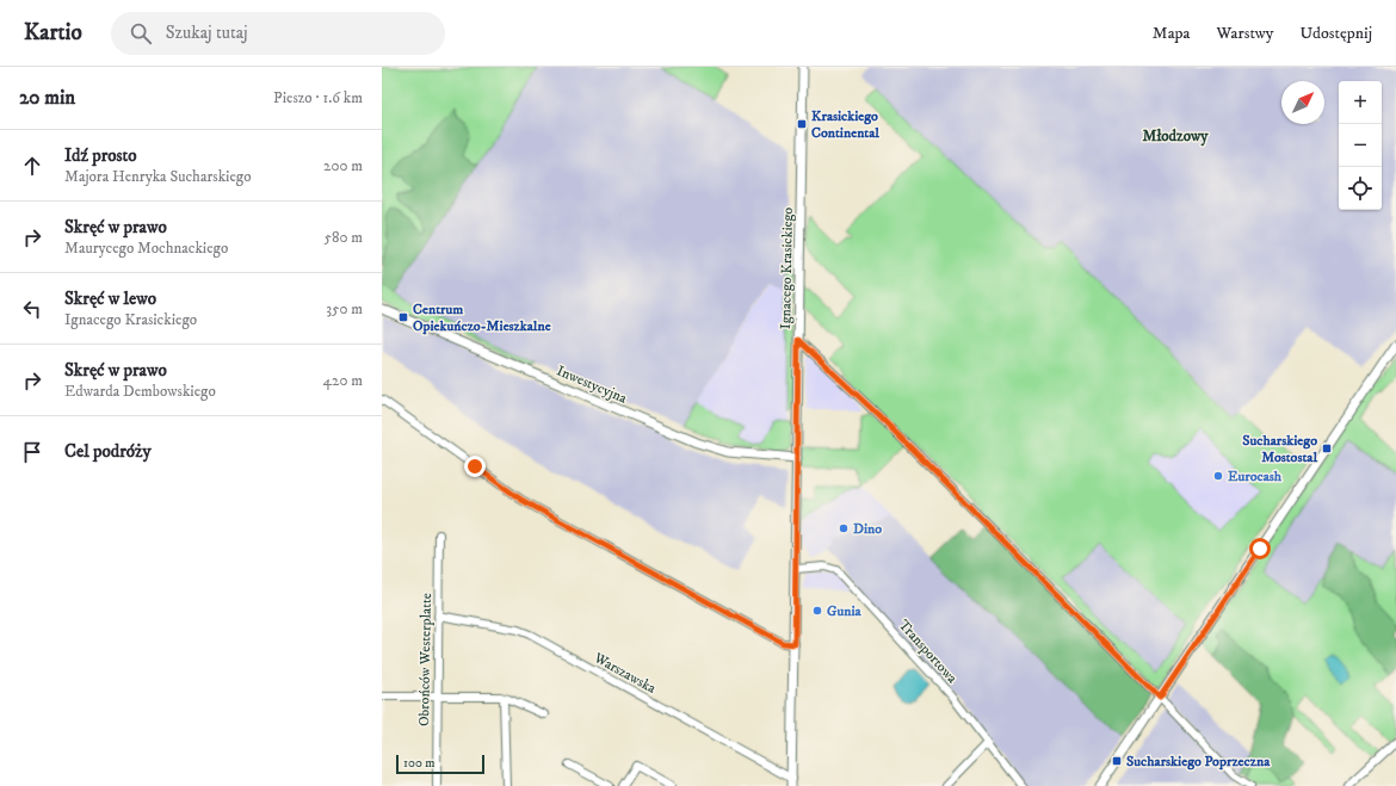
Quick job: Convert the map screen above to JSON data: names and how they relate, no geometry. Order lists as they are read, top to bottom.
{
  "streets": {
    "street": [
      "Ignacego Krasickiego",
      "Inwestycyjna",
      "Transportowa",
      "Obrońców Westerplatte",
      "Warszawska"
    ]
  },
  "crossings": [
    ["Ignacego Krasickiego", "Inwestycyjna"],
    ["Ignacego Krasickiego", "Transportowa"],
    ["Ignacego Krasickiego", "Warszawska"],
    ["Obrońców Westerplatte", "Warszawska"]
  ],
  "districts": ["Młodzowy"],
  "places": {
    "transit": [
      "Krasickiego Continental",
      "Centrum Opiekuńczo-Mieszkalne",
      "Sucharskiego Mostostal",
      "Sucharskiego Poprzeczna"
    ],
    "other": ["Eurocash", "Dino", "Gunia"]
  },
  "scale_bar": "100 m",
  "north": "top right",
  "page": {
    "header": "Kartio",
    "search": "Szukaj tutaj",
    "nav": ["Mapa", "Warstwy", "Udostępnij"],
    "heading": ["20 min", "Pieszo · 1.6 km"],
    "map_buttons": ["+", "−"],
    "list": [
      ["Idź prosto", "Majora Henryka Sucharskiego", "200 m"],
      ["Skręć w prawo", "Maurycego Mochnackiego", "580 m"],
      ["Skręć w lewo", "Ignacego Krasickiego", "350 m"],
      ["Skręć w prawo", "Edwarda Dembowskiego", "420 m"],
      "Cel podróży"
    ],
    "scale": "100 m"
  }
}
